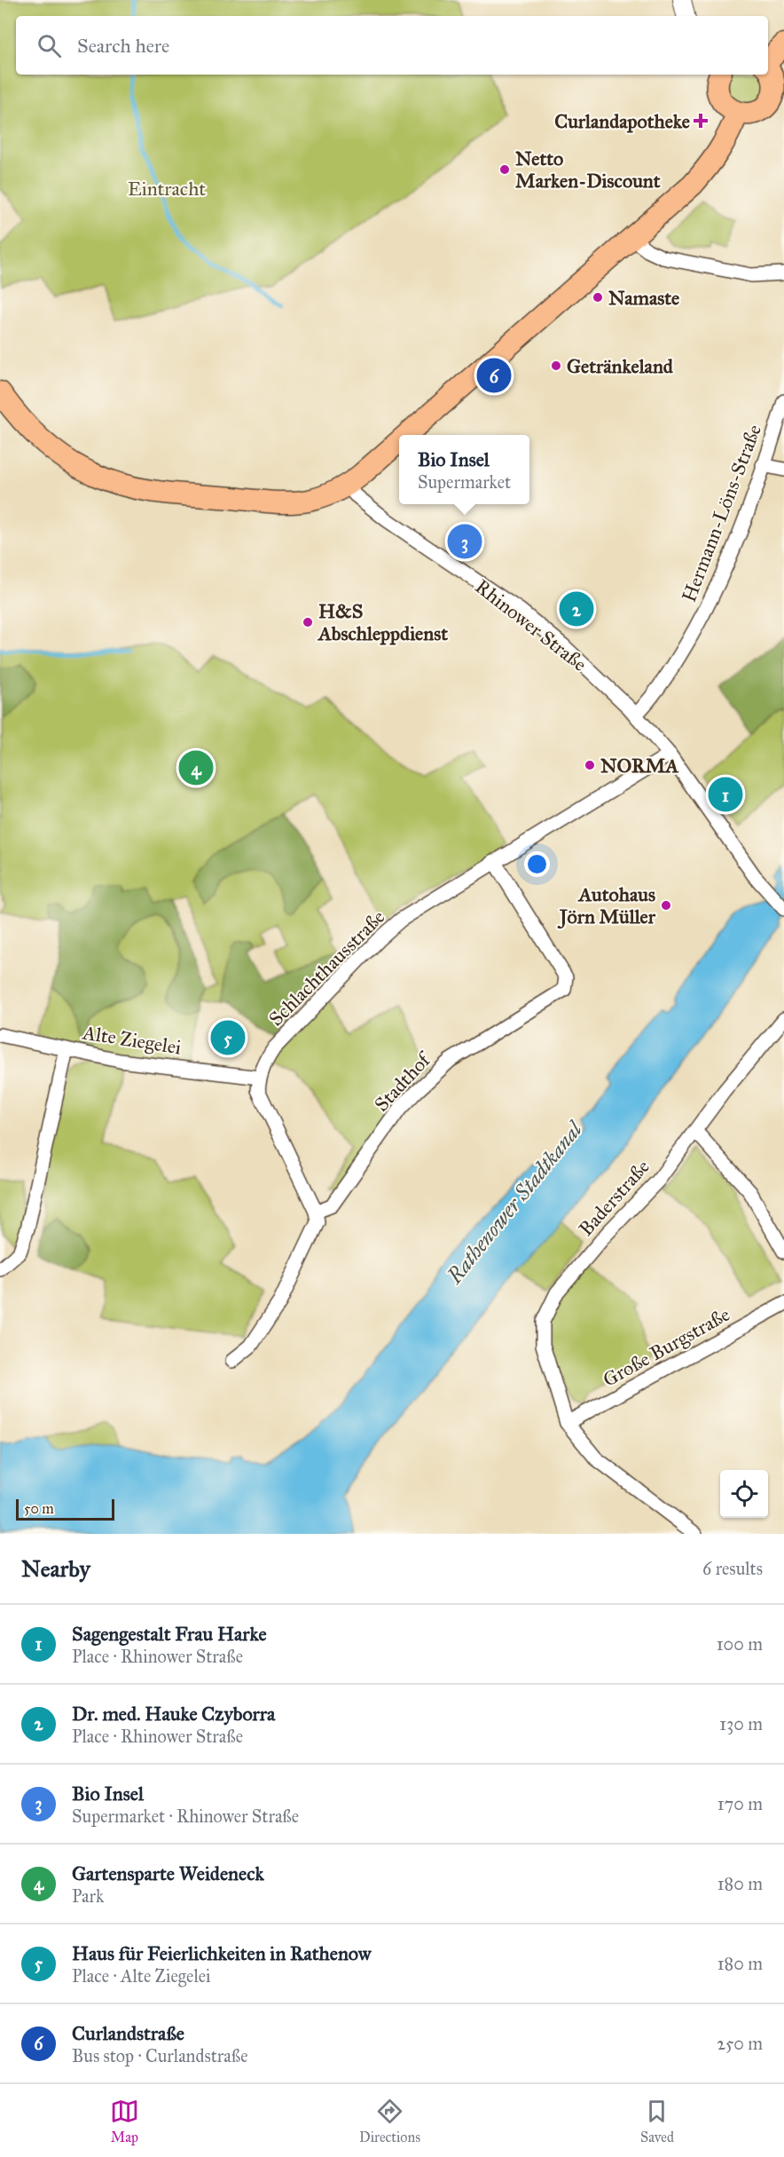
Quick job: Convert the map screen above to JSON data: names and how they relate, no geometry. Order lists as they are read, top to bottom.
{
  "streets": {
    "street": [
      "Hermann-Löns-Straße",
      "Rhinower Straße",
      "Schlachthausstraße",
      "Alte Ziegelei",
      "Stadthof",
      "Baderstraße",
      "Große Burgstraße"
    ]
  },
  "crossings": [
    ["Hermann-Löns-Straße", "Rhinower Straße"],
    ["Rhinower Straße", "Schlachthausstraße"],
    ["Schlachthausstraße", "Alte Ziegelei"],
    ["Schlachthausstraße", "Stadthof"],
    ["Baderstraße", "Große Burgstraße"]
  ],
  "water": ["Rathenower Stadtkanal"],
  "parks": ["Eintracht"],
  "places": {
    "health": ["Curlandapotheke"],
    "other": [
      "Netto Marken-Discount",
      "Namaste",
      "Getränkeland",
      "H&S Abschleppdienst",
      "NORMA",
      "Autohaus Jörn Müller"
    ]
  },
  "scale_bar": "50 m",
  "page": {
    "search": "Search here",
    "pins": [
      "6",
      "3",
      "2",
      "4",
      "1",
      "5"
    ],
    "popup": ["Bio Insel", "Supermarket"],
    "scale": "50 m",
    "heading": ["Nearby", "6 results"],
    "list": [
      {
        "mark": "1",
        "name": "Sagengestalt Frau Harke",
        "note": "Place · Rhinower Straße",
        "value": "100 m"
      },
      {
        "mark": "2",
        "name": "Dr. med. Hauke Czyborra",
        "note": "Place · Rhinower Straße",
        "value": "130 m"
      },
      {
        "mark": "3",
        "name": "Bio Insel",
        "note": "Supermarket · Rhinower Straße",
        "value": "170 m"
      },
      {
        "mark": "4",
        "name": "Gartensparte Weideneck",
        "note": "Park",
        "value": "180 m"
      },
      {
        "mark": "5",
        "name": "Haus für Feierlichkeiten in Rathenow",
        "note": "Place · Alte Ziegelei",
        "value": "180 m"
      },
      {
        "mark": "6",
        "name": "Curlandstraße",
        "note": "Bus stop · Curlandstraße",
        "value": "250 m"
      }
    ],
    "nav": ["Map", "Directions", "Saved"]
  }
}
